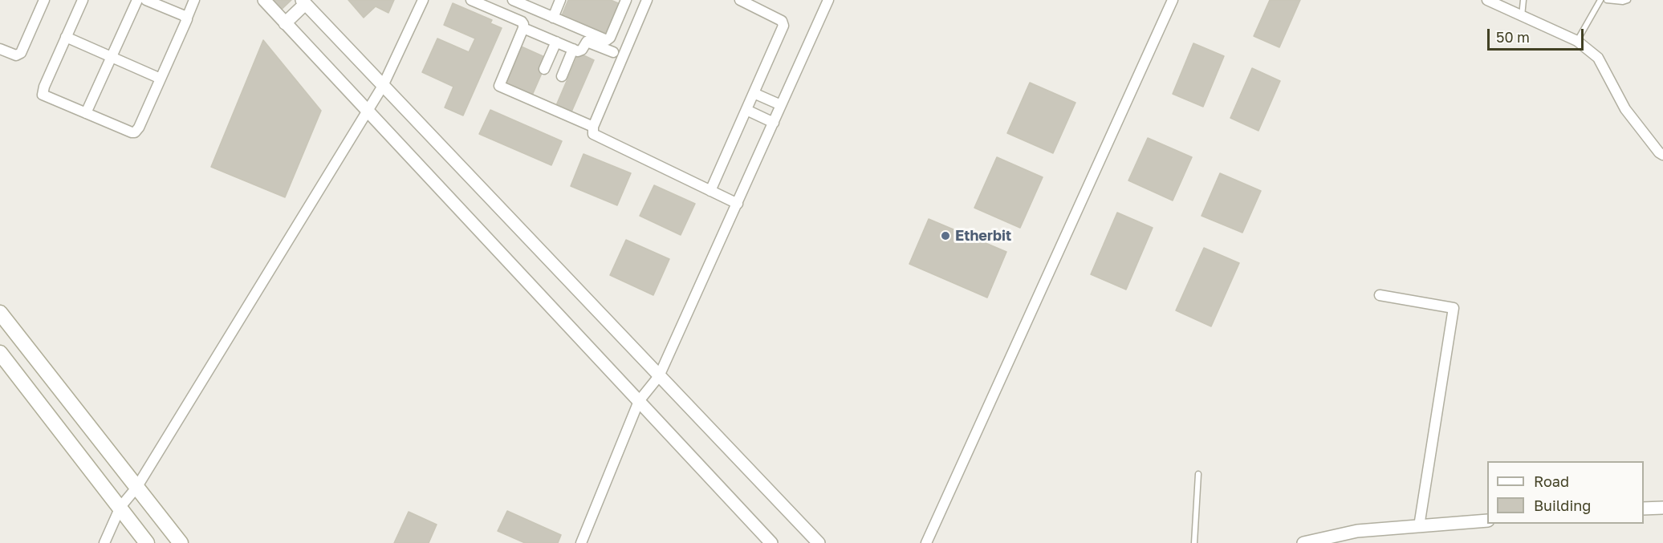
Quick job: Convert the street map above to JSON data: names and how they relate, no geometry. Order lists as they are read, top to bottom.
{
  "places": ["Etherbit"],
  "legend": ["Road", "Building"],
  "scale_bar": "50 m"
}
